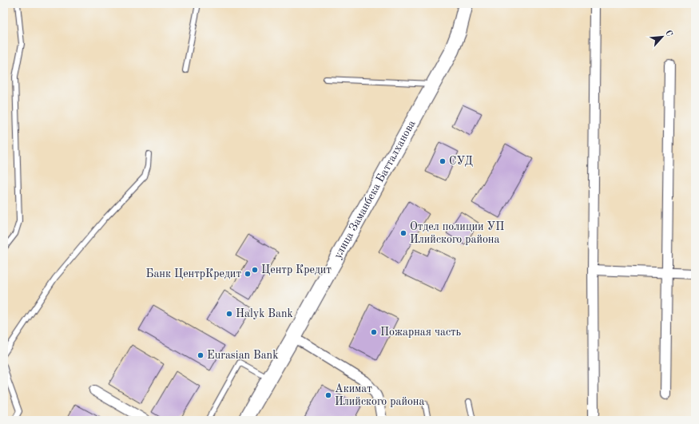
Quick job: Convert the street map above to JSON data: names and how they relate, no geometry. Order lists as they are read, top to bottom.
{
  "streets": {
    "main road": ["улица Заманбека Батталханова"]
  },
  "places": [
    "СУД",
    "Отдел полиции УП Илийского района",
    "Центр Кредит",
    "Банк ЦентрКредит",
    "Halyk Bank",
    "Пожарная часть",
    "Eurasian Bank",
    "Акимат Илийского района"
  ],
  "north": "top right"
}
